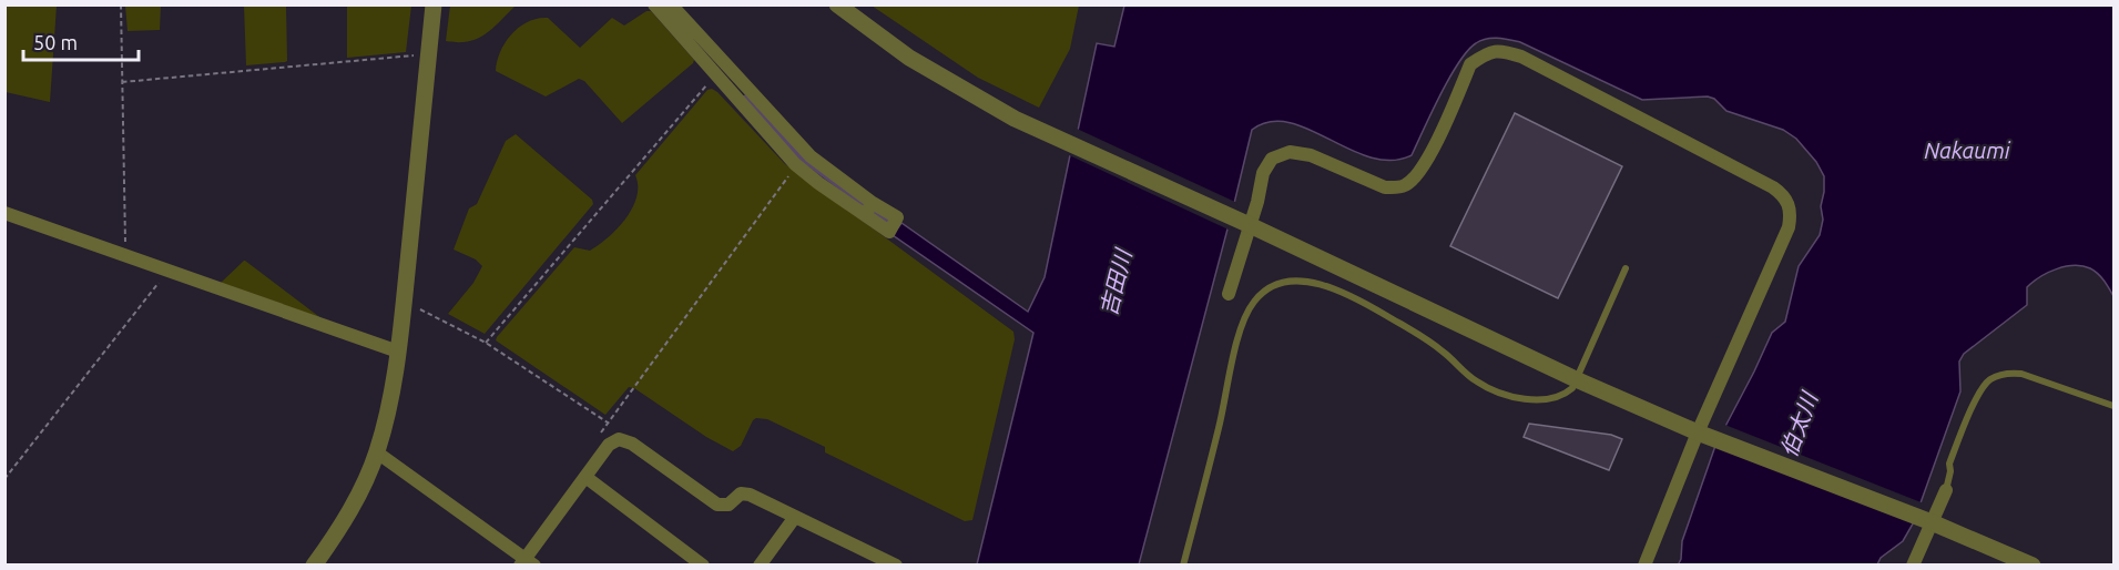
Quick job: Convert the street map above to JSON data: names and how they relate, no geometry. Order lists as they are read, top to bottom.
{
  "water": ["Nakaumi", "吉田川", "伯太川"],
  "scale_bar": "50 m"
}
